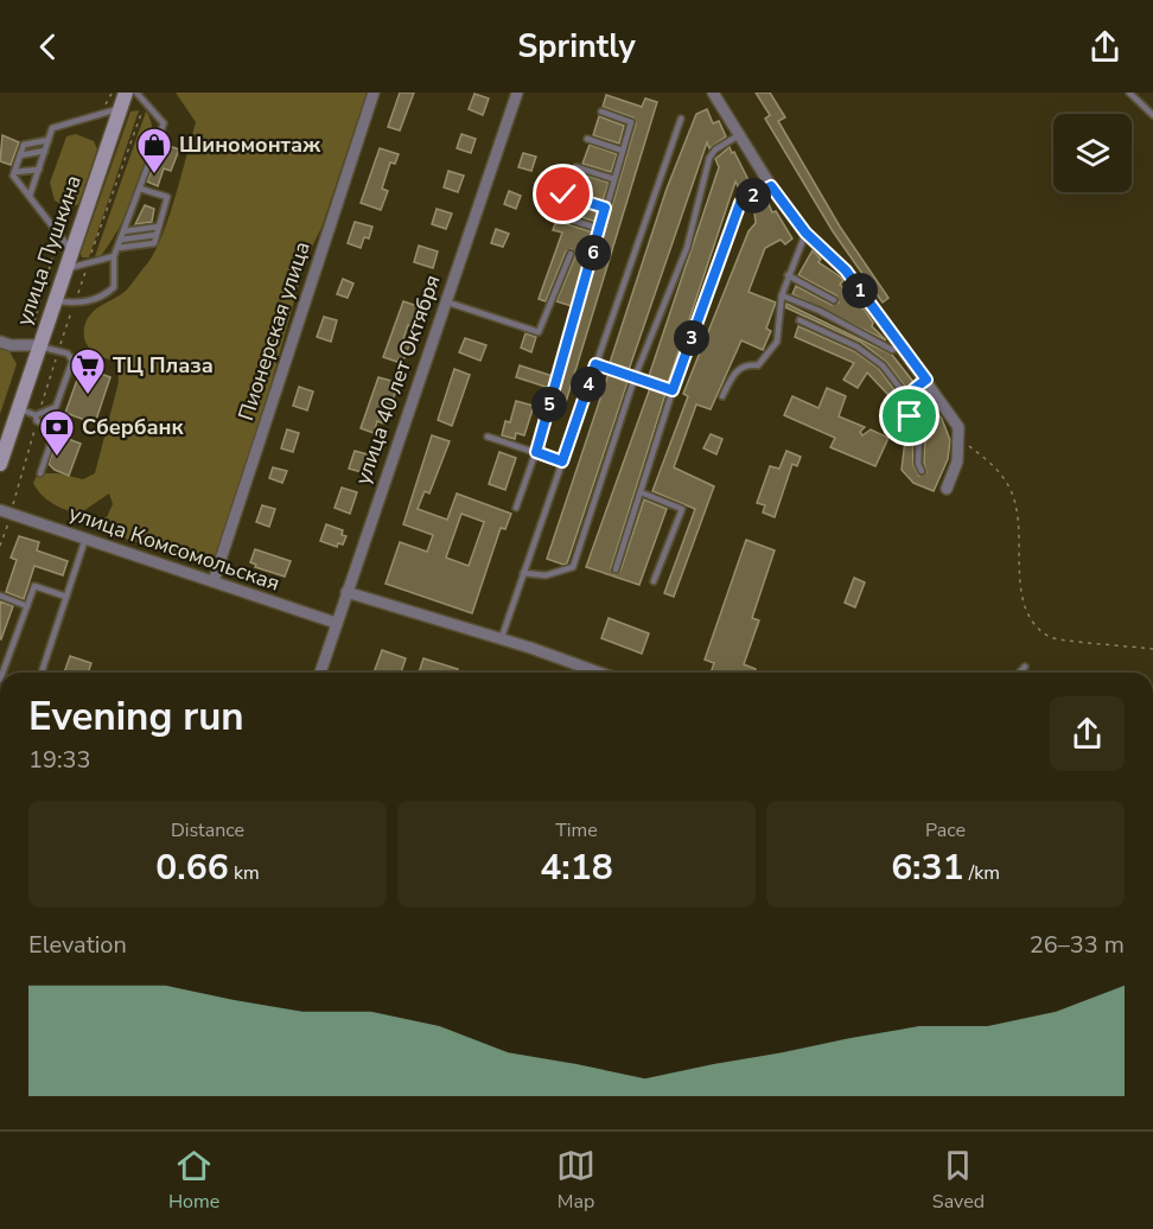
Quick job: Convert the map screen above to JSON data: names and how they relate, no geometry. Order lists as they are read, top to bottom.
{
  "streets": {
    "main road": ["улица Пушкина"],
    "street": ["Пионерская улица", "улица 40 лет Октября", "улица Комсомольская"]
  },
  "crossings": [
    ["Пионерская улица", "улица Комсомольская"],
    ["улица 40 лет Октября", "улица Комсомольская"]
  ],
  "places": {
    "shop": ["Шиномонтаж"],
    "supermarket": ["ТЦ Плаза"],
    "bank": ["Сбербанк"]
  },
  "page": {
    "header": "Sprintly",
    "pins": [
      "2",
      "6",
      "1",
      "3",
      "4",
      "5"
    ],
    "heading": ["Evening run", "19:33"],
    "stats": [
      ["Distance", "0.66 km"],
      ["Time", "4:18"],
      ["Pace", "6:31 /km"]
    ],
    "chart": ["Elevation", "26–33 m"],
    "tabs": ["Home", "Map", "Saved"]
  }
}
